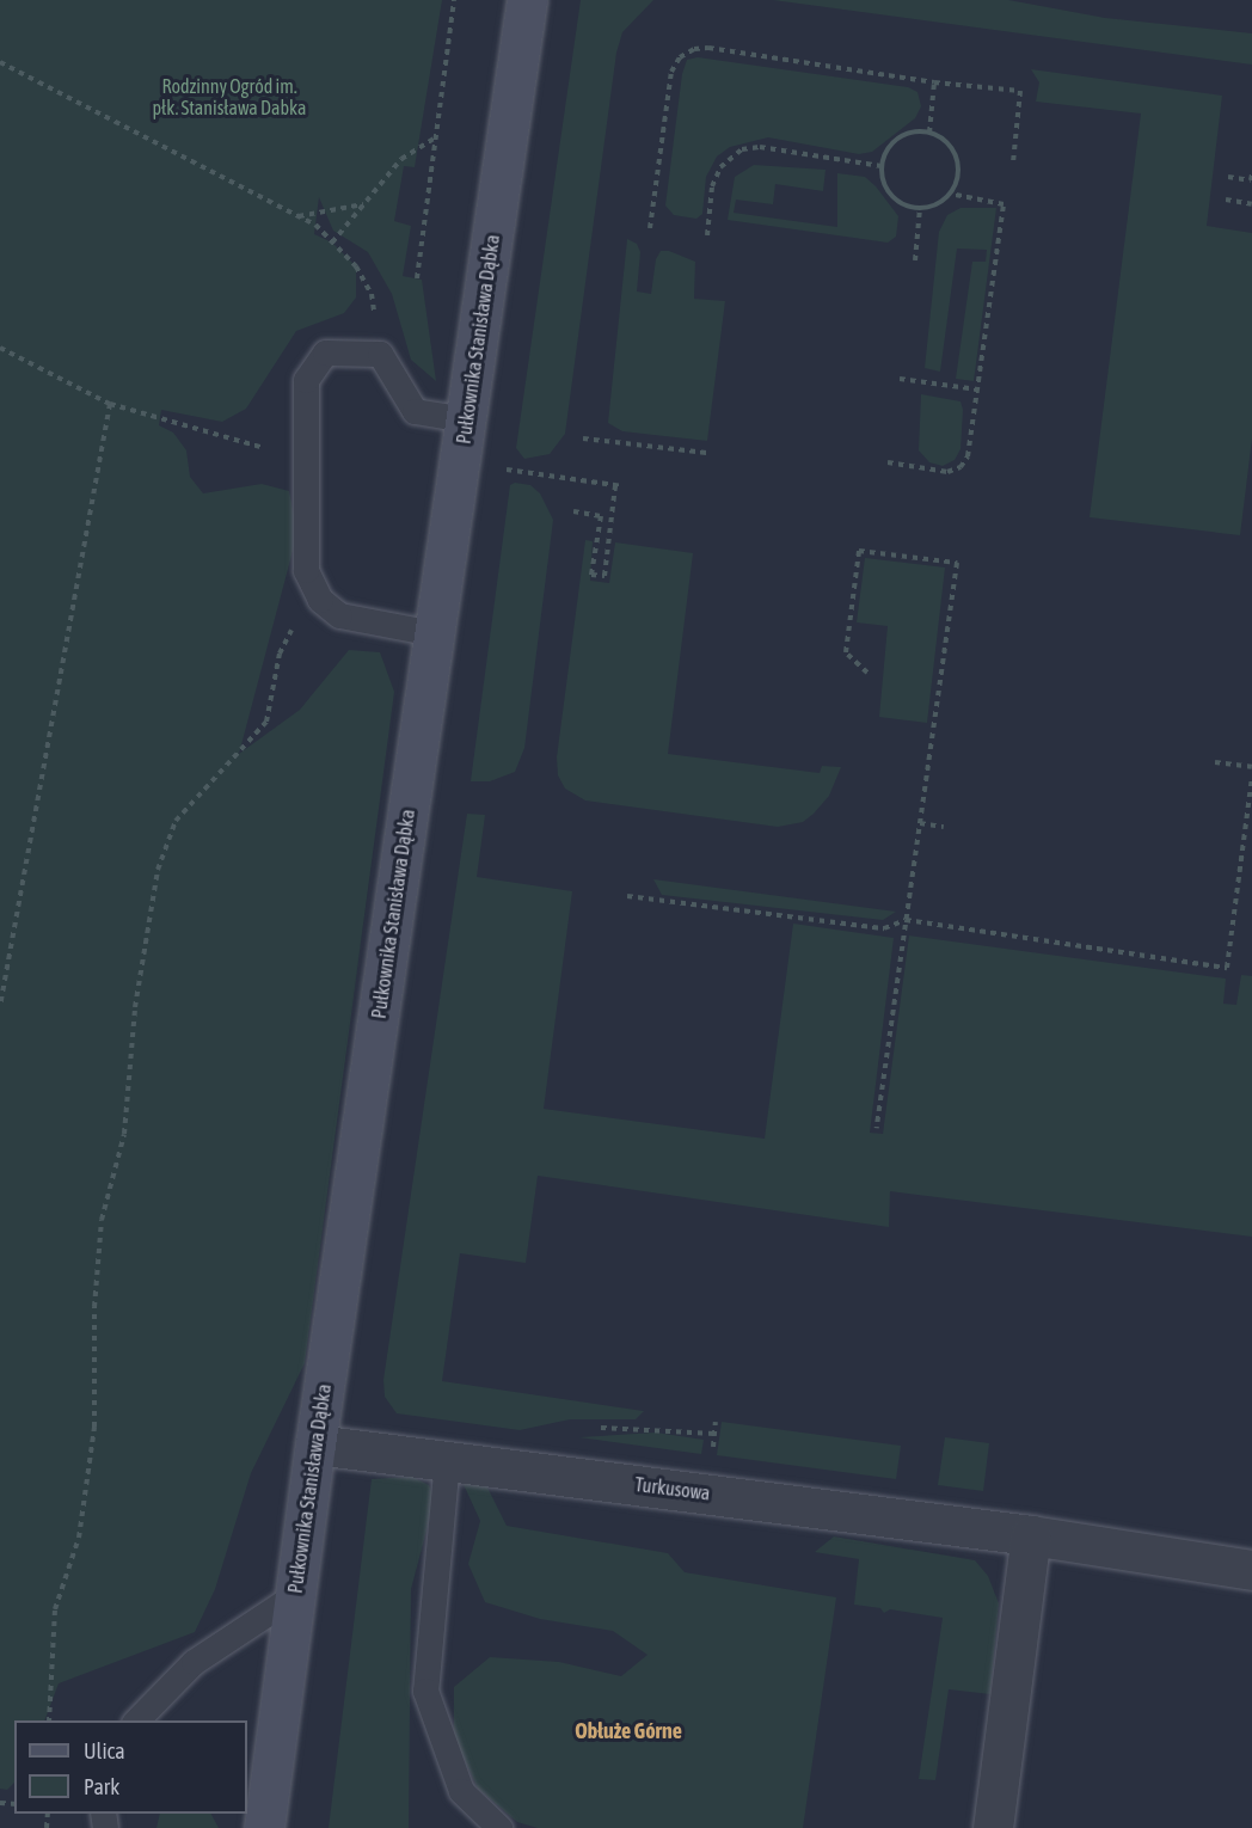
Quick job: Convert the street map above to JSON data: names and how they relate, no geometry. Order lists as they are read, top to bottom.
{
  "streets": {
    "street": ["Pułkownika Stanisława Dąbka", "Turkusowa"]
  },
  "crossings": [
    ["Pułkownika Stanisława Dąbka", "Turkusowa"]
  ],
  "districts": ["Obłuże Górne"],
  "parks": ["Rodzinny Ogród im. płk. Stanisława Dabka"],
  "legend": ["Ulica", "Park"]
}
